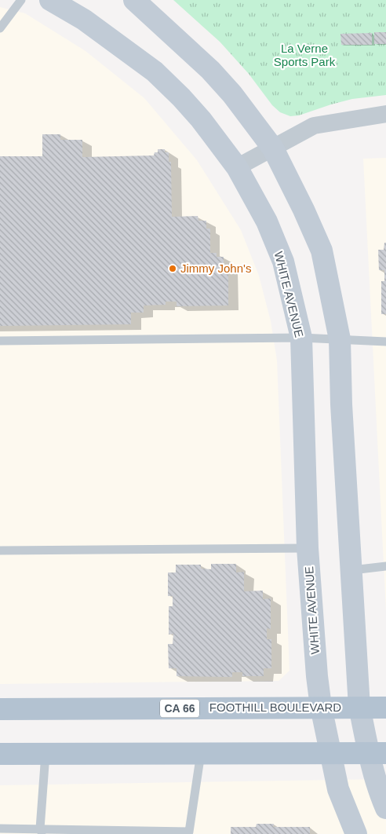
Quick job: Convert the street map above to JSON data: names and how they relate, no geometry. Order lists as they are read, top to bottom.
{
  "streets": {
    "main road": ["WHITE AVENUE", "FOOTHILL BOULEVARD", "CA 66"]
  },
  "crossings": [
    ["WHITE AVENUE", "FOOTHILL BOULEVARD"]
  ],
  "parks": ["La Verne Sports Park"],
  "places": ["Jimmy John's"]
}
